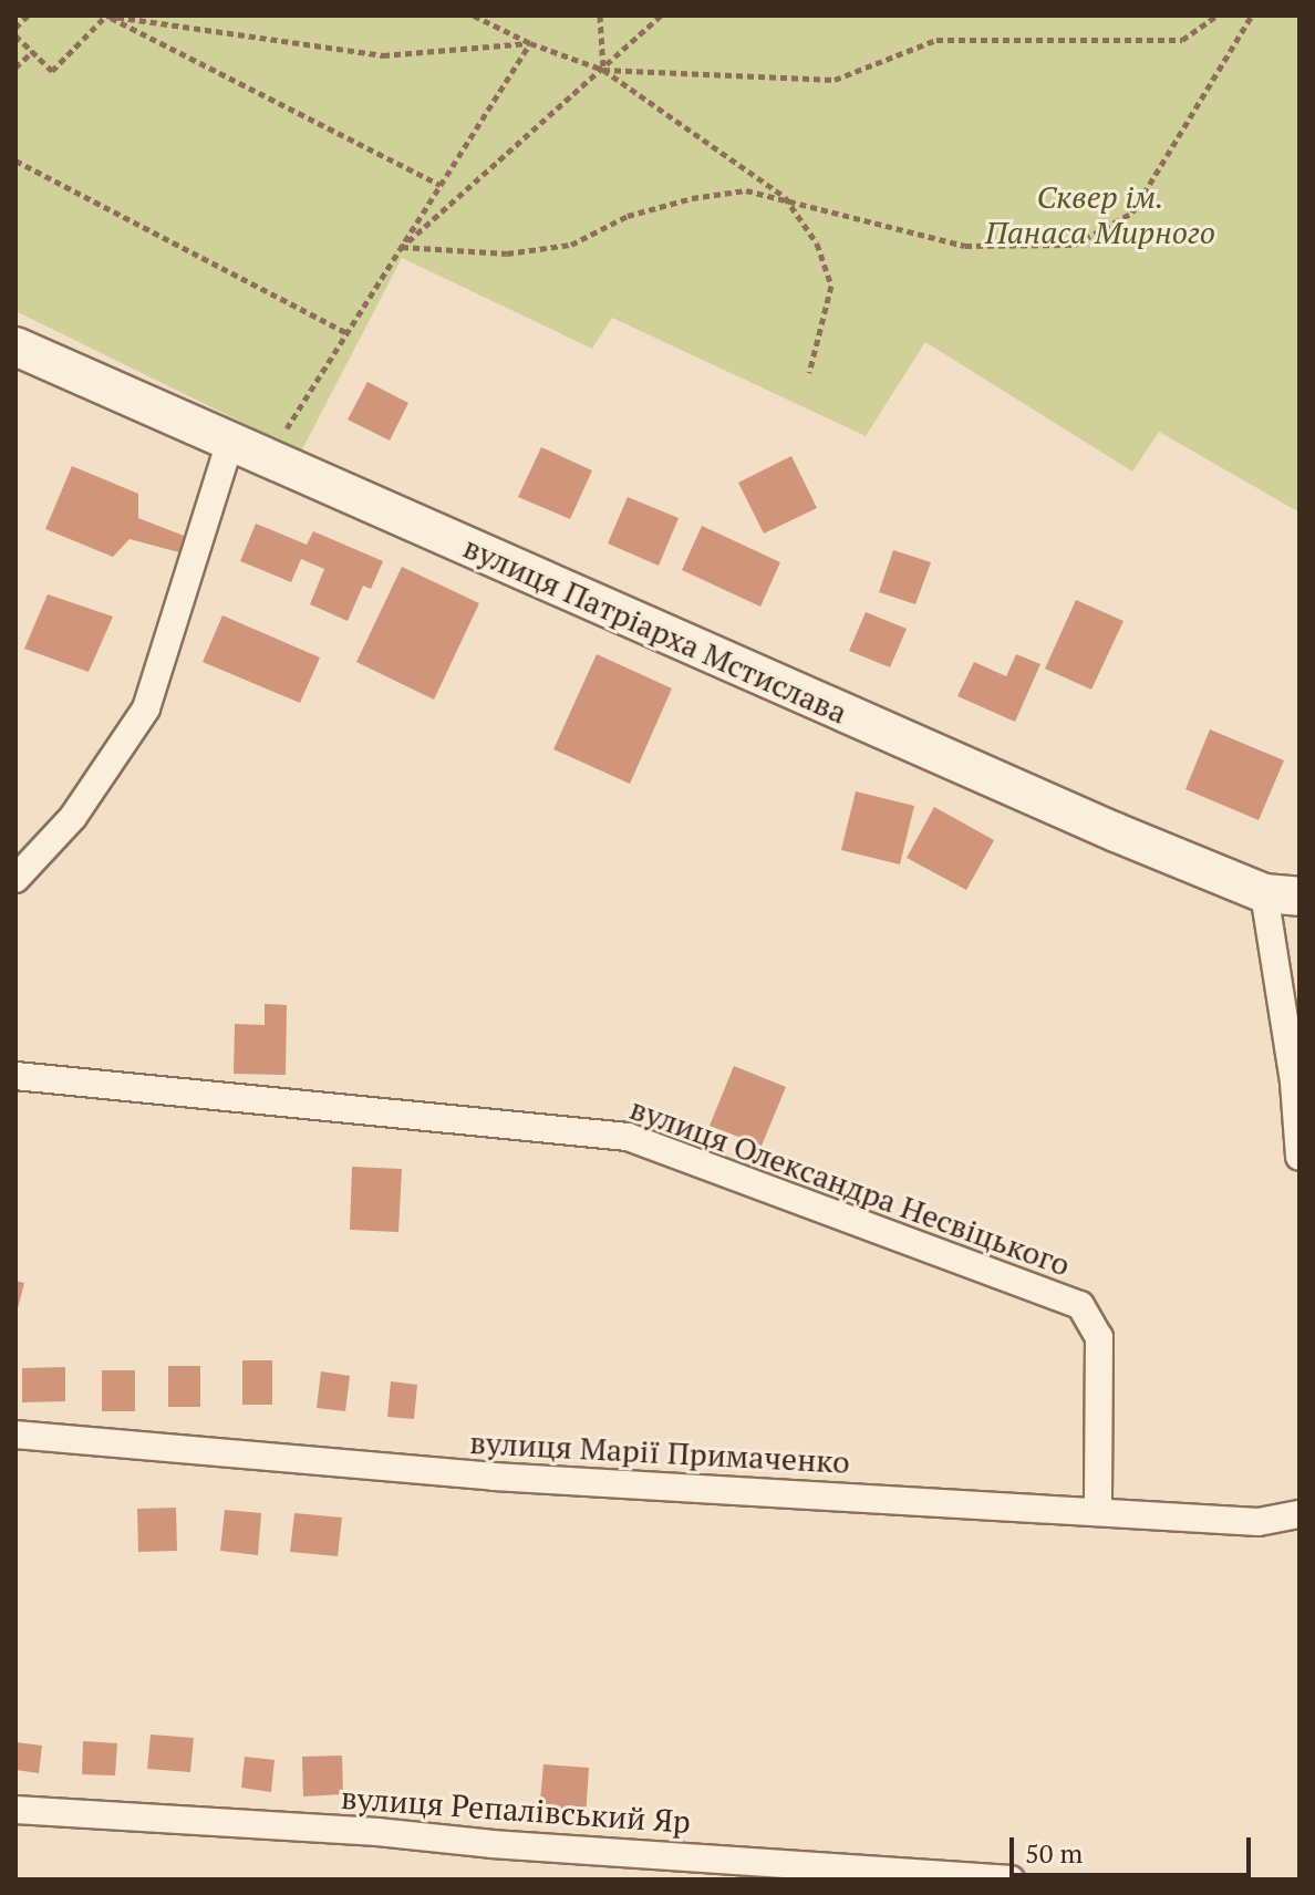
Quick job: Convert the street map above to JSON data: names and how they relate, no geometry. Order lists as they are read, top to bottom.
{
  "streets": {
    "main road": ["вулиця Патріарха Мстислава"],
    "street": ["вулиця Олександра Несвіцького", "вулиця Марії Примаченко", "вулиця Репалівський Яр"]
  },
  "crossings": [
    ["вулиця Олександра Несвіцького", "вулиця Марії Примаченко"]
  ],
  "parks": ["Сквер ім. Панаса Мирного"],
  "scale_bar": "50 m"
}
